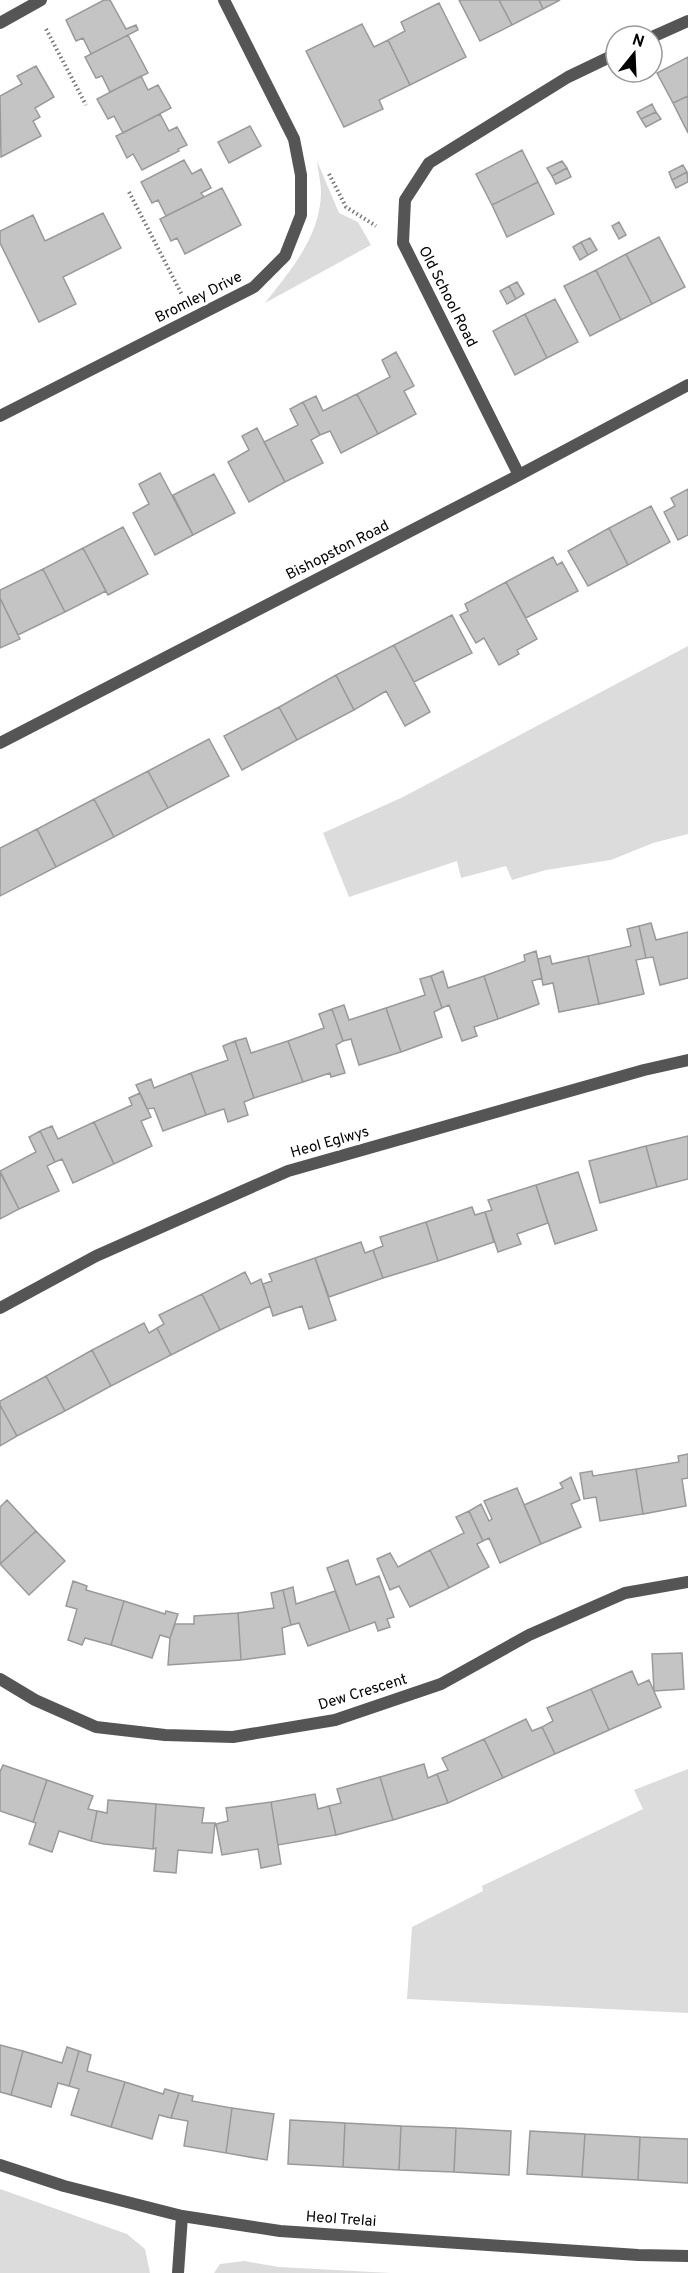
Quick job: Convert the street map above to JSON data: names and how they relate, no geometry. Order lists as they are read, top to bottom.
{
  "streets": {
    "street": [
      "Old School Road",
      "Bromley Drive",
      "Bishopston Road",
      "Heol Eglwys",
      "Dew Crescent",
      "Heol Trelai"
    ]
  },
  "crossings": [
    ["Old School Road", "Bishopston Road"]
  ],
  "north": "top"
}
